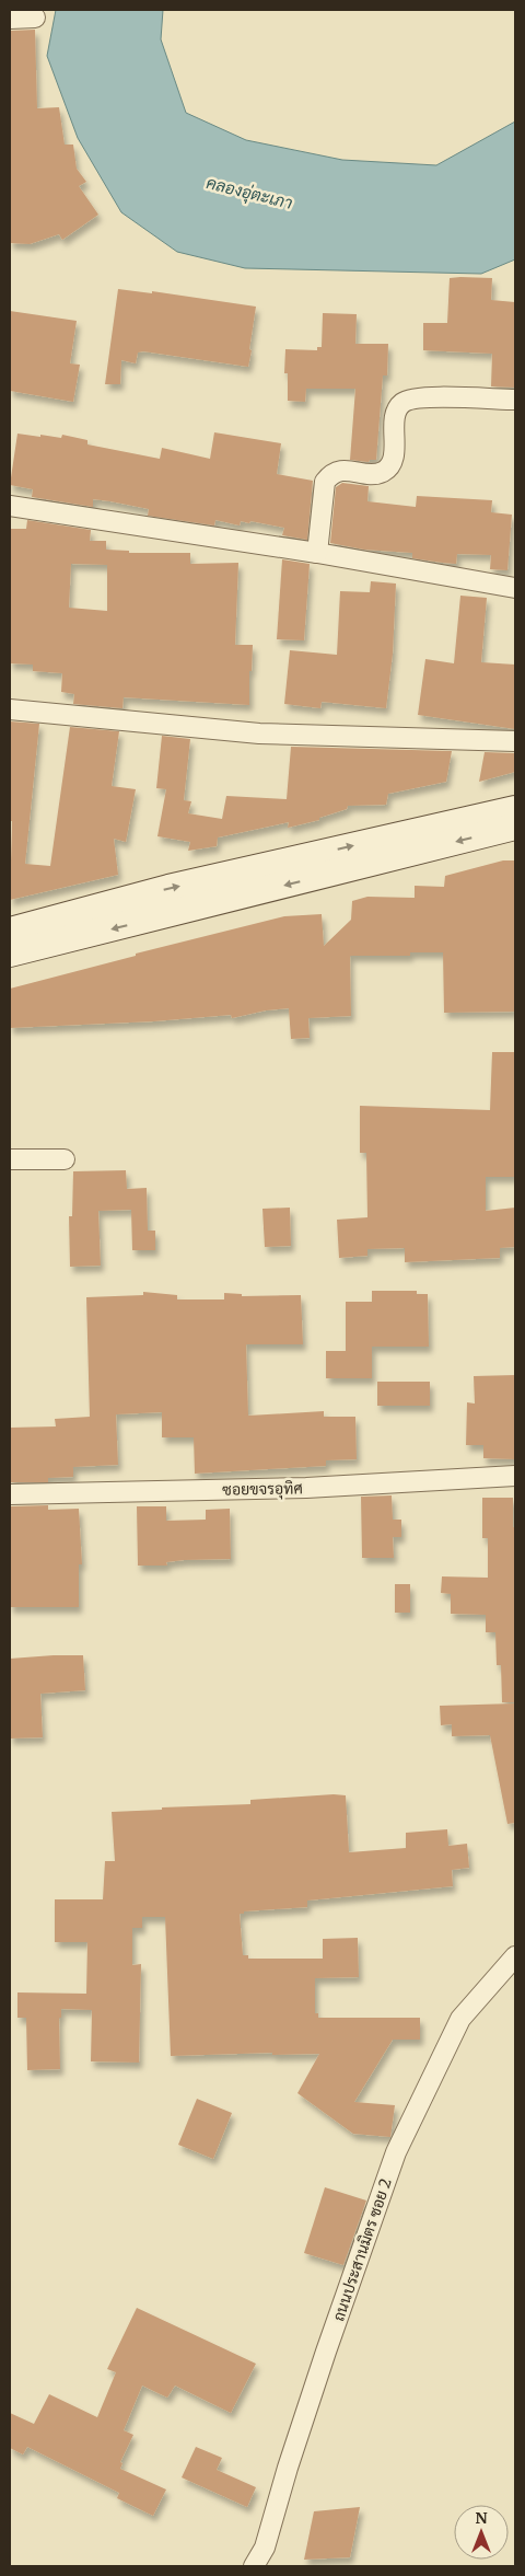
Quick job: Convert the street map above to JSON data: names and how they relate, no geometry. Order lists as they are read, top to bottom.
{
  "streets": {
    "street": ["ซอยขจรอุทิศ", "ถนนประสานมิตร ซอย 2"]
  },
  "water": ["คลองอุ่ตะเภา"],
  "north": "top"
}
